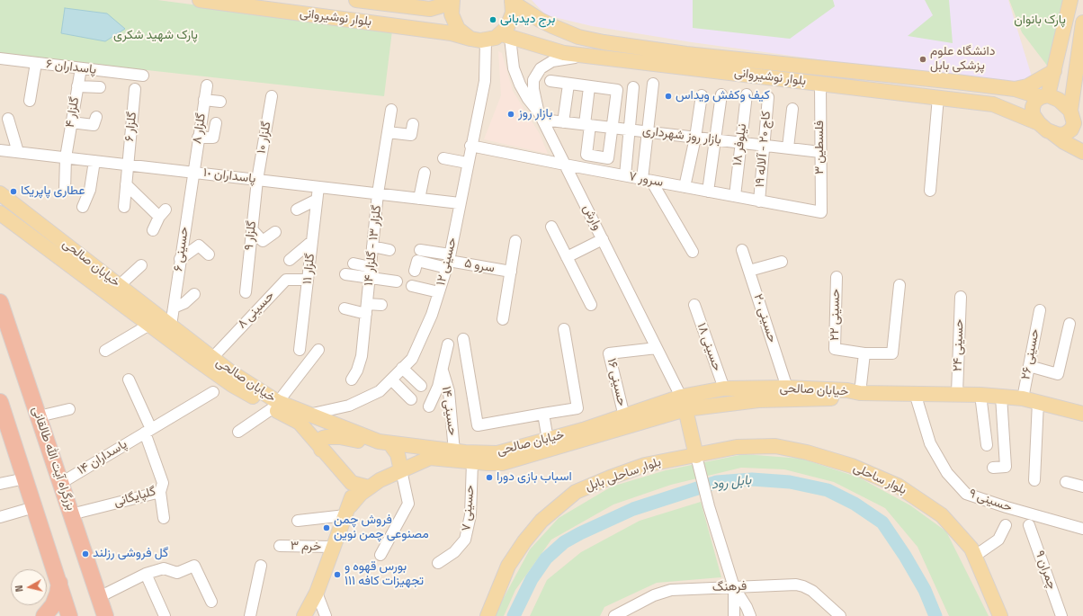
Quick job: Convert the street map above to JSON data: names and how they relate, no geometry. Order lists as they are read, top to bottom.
{
  "streets": {
    "highway": ["بزرگراه آیت الله طالقانی"],
    "main road": [
      "بلوار نوشیروانی",
      "خیابان صالحی",
      "خيابان صالحی",
      "بلوار ساحلی بابل",
      "بلوار ساحلی"
    ],
    "street": [
      "پاسداران ۶",
      "گلزار ۴",
      "گلزار ۶",
      "گلزار ۸",
      "بازار روز شهرداری",
      "گلزار ۱۰",
      "نیلوفر ۱۸",
      "فلسطین ۳",
      "کاج ۲۰ - آلاله ۱۹",
      "پاسداران ١٠",
      "سرور ۷",
      "وارش",
      "گلزار ٩",
      "گلزار ۱۳ - گلزار ۱۴",
      "حسینی ۶",
      "حسینی ۱۲",
      "سرو ۵",
      "گلزار ١١",
      "حسینی ۸",
      "حسینی ۲۲",
      "حسینی ٢٠",
      "حسینی ۲۴",
      "حسینی ۱۸",
      "حسینی ۲۶",
      "حسینی ۱۶",
      "حسینی ۱۴",
      "پاسداران ۱۴",
      "گلپایگانی",
      "حسینی ٩",
      "حسینی ۷",
      "خرم ۳",
      "چمران ۹",
      "فرهنگ"
    ]
  },
  "crossings": [
    ["بلوار نوشیروانی", "فلسطین ۳"],
    ["بلوار نوشیروانی", "وارش"],
    ["بلوار نوشیروانی", "حسینی ۱۲"],
    ["پاسداران ۶", "گلزار ۴"],
    ["گلزار ۴", "پاسداران ١٠"],
    ["گلزار ۶", "پاسداران ١٠"],
    ["گلزار ۸", "پاسداران ١٠"],
    ["گلزار ۸", "حسینی ۶"],
    ["بازار روز شهرداری", "نیلوفر ۱۸"],
    ["بازار روز شهرداری", "فلسطین ۳"],
    ["بازار روز شهرداری", "کاج ۲۰ - آلاله ۱۹"],
    ["بازار روز شهرداری", "وارش"],
    ["گلزار ۱۰", "پاسداران ١٠"],
    ["گلزار ۱۰", "گلزار ٩"],
    ["نیلوفر ۱۸", "سرور ۷"],
    ["فلسطین ۳", "سرور ۷"],
    ["کاج ۲۰ - آلاله ۱۹", "سرور ۷"],
    ["پاسداران ١٠", "گلزار ٩"],
    ["پاسداران ١٠", "گلزار ۱۳ - گلزار ۱۴"],
    ["پاسداران ١٠", "حسینی ۶"],
    ["پاسداران ١٠", "حسینی ۱۲"],
    ["پاسداران ١٠", "گلزار ١١"],
    ["سرور ۷", "وارش"],
    ["سرور ۷", "حسینی ۱۲"],
    ["وارش", "خيابان صالحی"],
    ["وارش", "حسینی ۱۶"],
    ["حسینی ۶", "خیابان صالحی"],
    ["حسینی ۱۲", "سرو ۵"],
    ["حسینی ۱۲", "خيابان صالحی"],
    ["خیابان صالحی", "خيابان صالحی"],
    ["گلزار ١١", "حسینی ۸"],
    ["حسینی ۸", "خيابان صالحی"],
    ["حسینی ٢٠", "خيابان صالحی"],
    ["حسینی ۲۴", "خيابان صالحی"],
    ["حسینی ۱۸", "خيابان صالحی"],
    ["حسینی ۲۶", "خيابان صالحی"],
    ["خيابان صالحی", "حسینی ۱۶"],
    ["خيابان صالحی", "حسینی ۱۴"],
    ["خيابان صالحی", "حسینی ٩"],
    ["خيابان صالحی", "حسینی ۷"],
    ["پاسداران ۱۴", "بزرگراه آیت الله طالقانی"],
    ["پاسداران ۱۴", "گلپایگانی"],
    ["بزرگراه آیت الله طالقانی", "گلپایگانی"],
    ["بلوار ساحلی بابل", "بلوار ساحلی"]
  ],
  "water": ["بابل رود"],
  "parks": ["پارک بانوان", "پارک شهید شکری"],
  "places": [
    "برج دیدبانی",
    "دانشگاه علوم پزشکی بابل",
    "کیف و‌کفش ویداس",
    "بازار روز",
    "عطاری پاپریکا",
    "اسباب بازی دورا",
    "فروش چمن مصنوعی چمن نوین",
    "گل فروشی رزلند",
    "بورس قهوه و تجهیزات کافه ۱۱۱"
  ],
  "north": "left"
}
